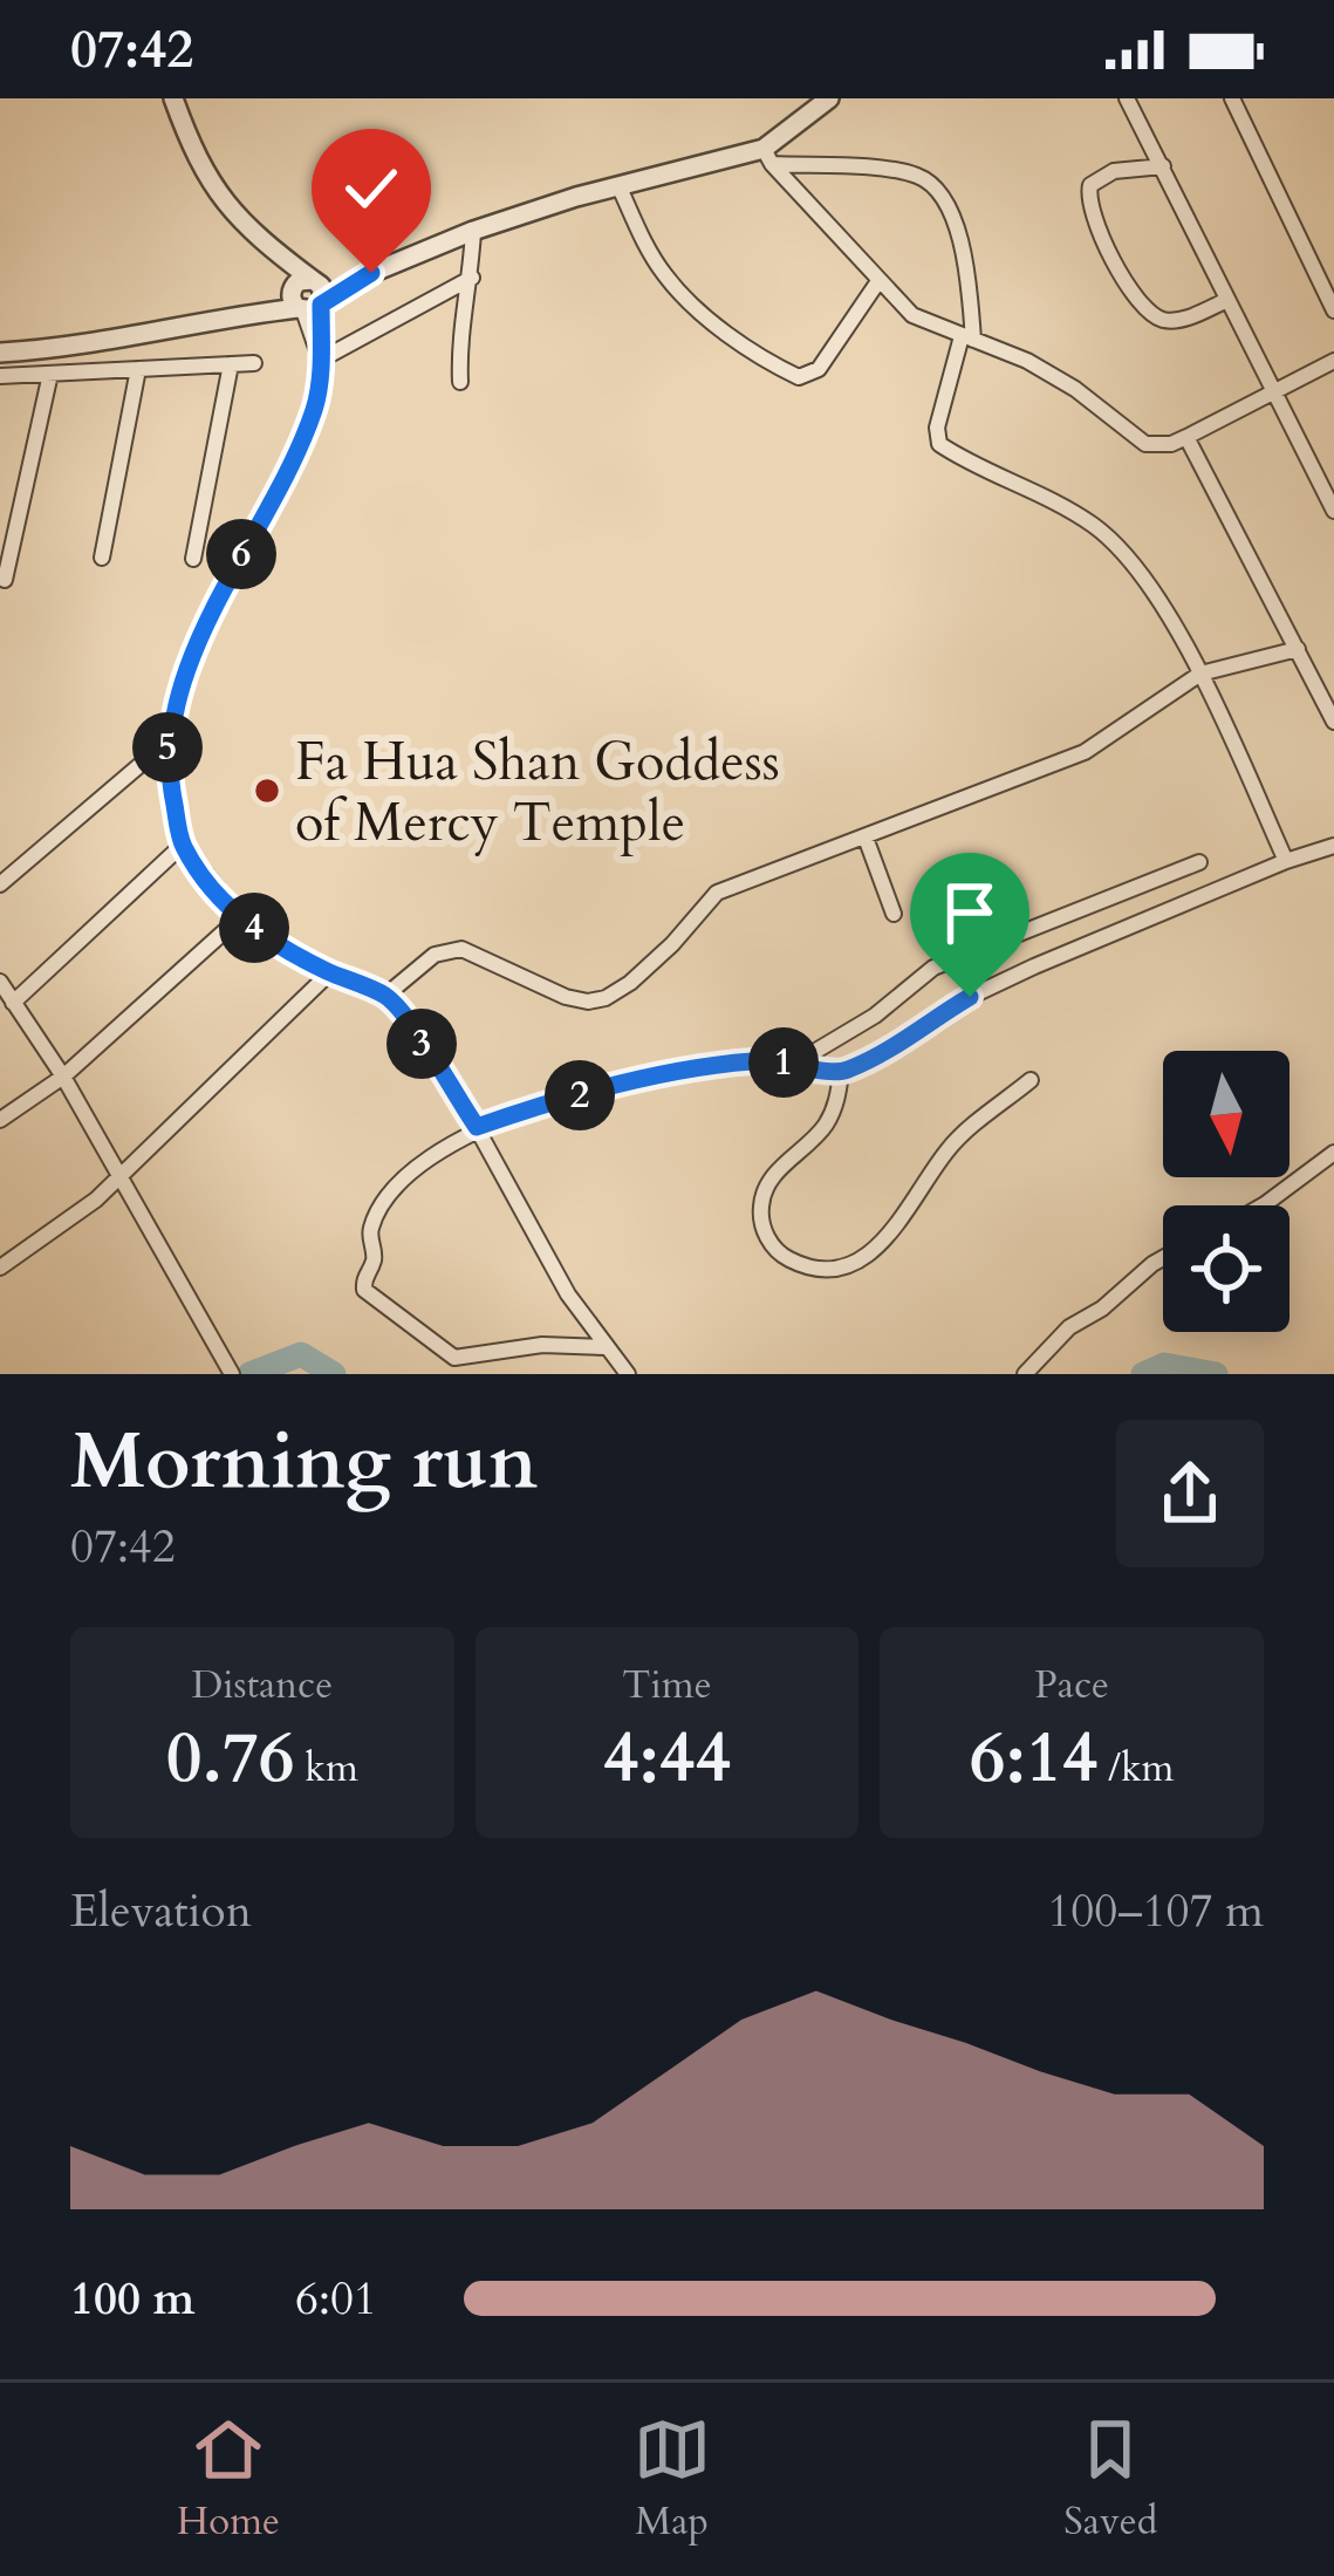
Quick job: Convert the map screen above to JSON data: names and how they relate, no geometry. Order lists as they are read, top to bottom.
{
  "places": ["Fa Hua Shan Goddess of Mercy Temple"],
  "north": "bottom",
  "page": {
    "status": "07:42",
    "pins": [
      "6",
      "5",
      "4",
      "3",
      "1",
      "2"
    ],
    "heading": ["Morning run", "07:42"],
    "stats": [
      ["Distance", "0.76 km"],
      ["Time", "4:44"],
      ["Pace", "6:14 /km"]
    ],
    "chart": ["Elevation", "100–107 m"],
    "list": [
      {
        "name": "100 m",
        "note": "6:01"
      }
    ],
    "tabs": ["Home", "Map", "Saved"]
  }
}
